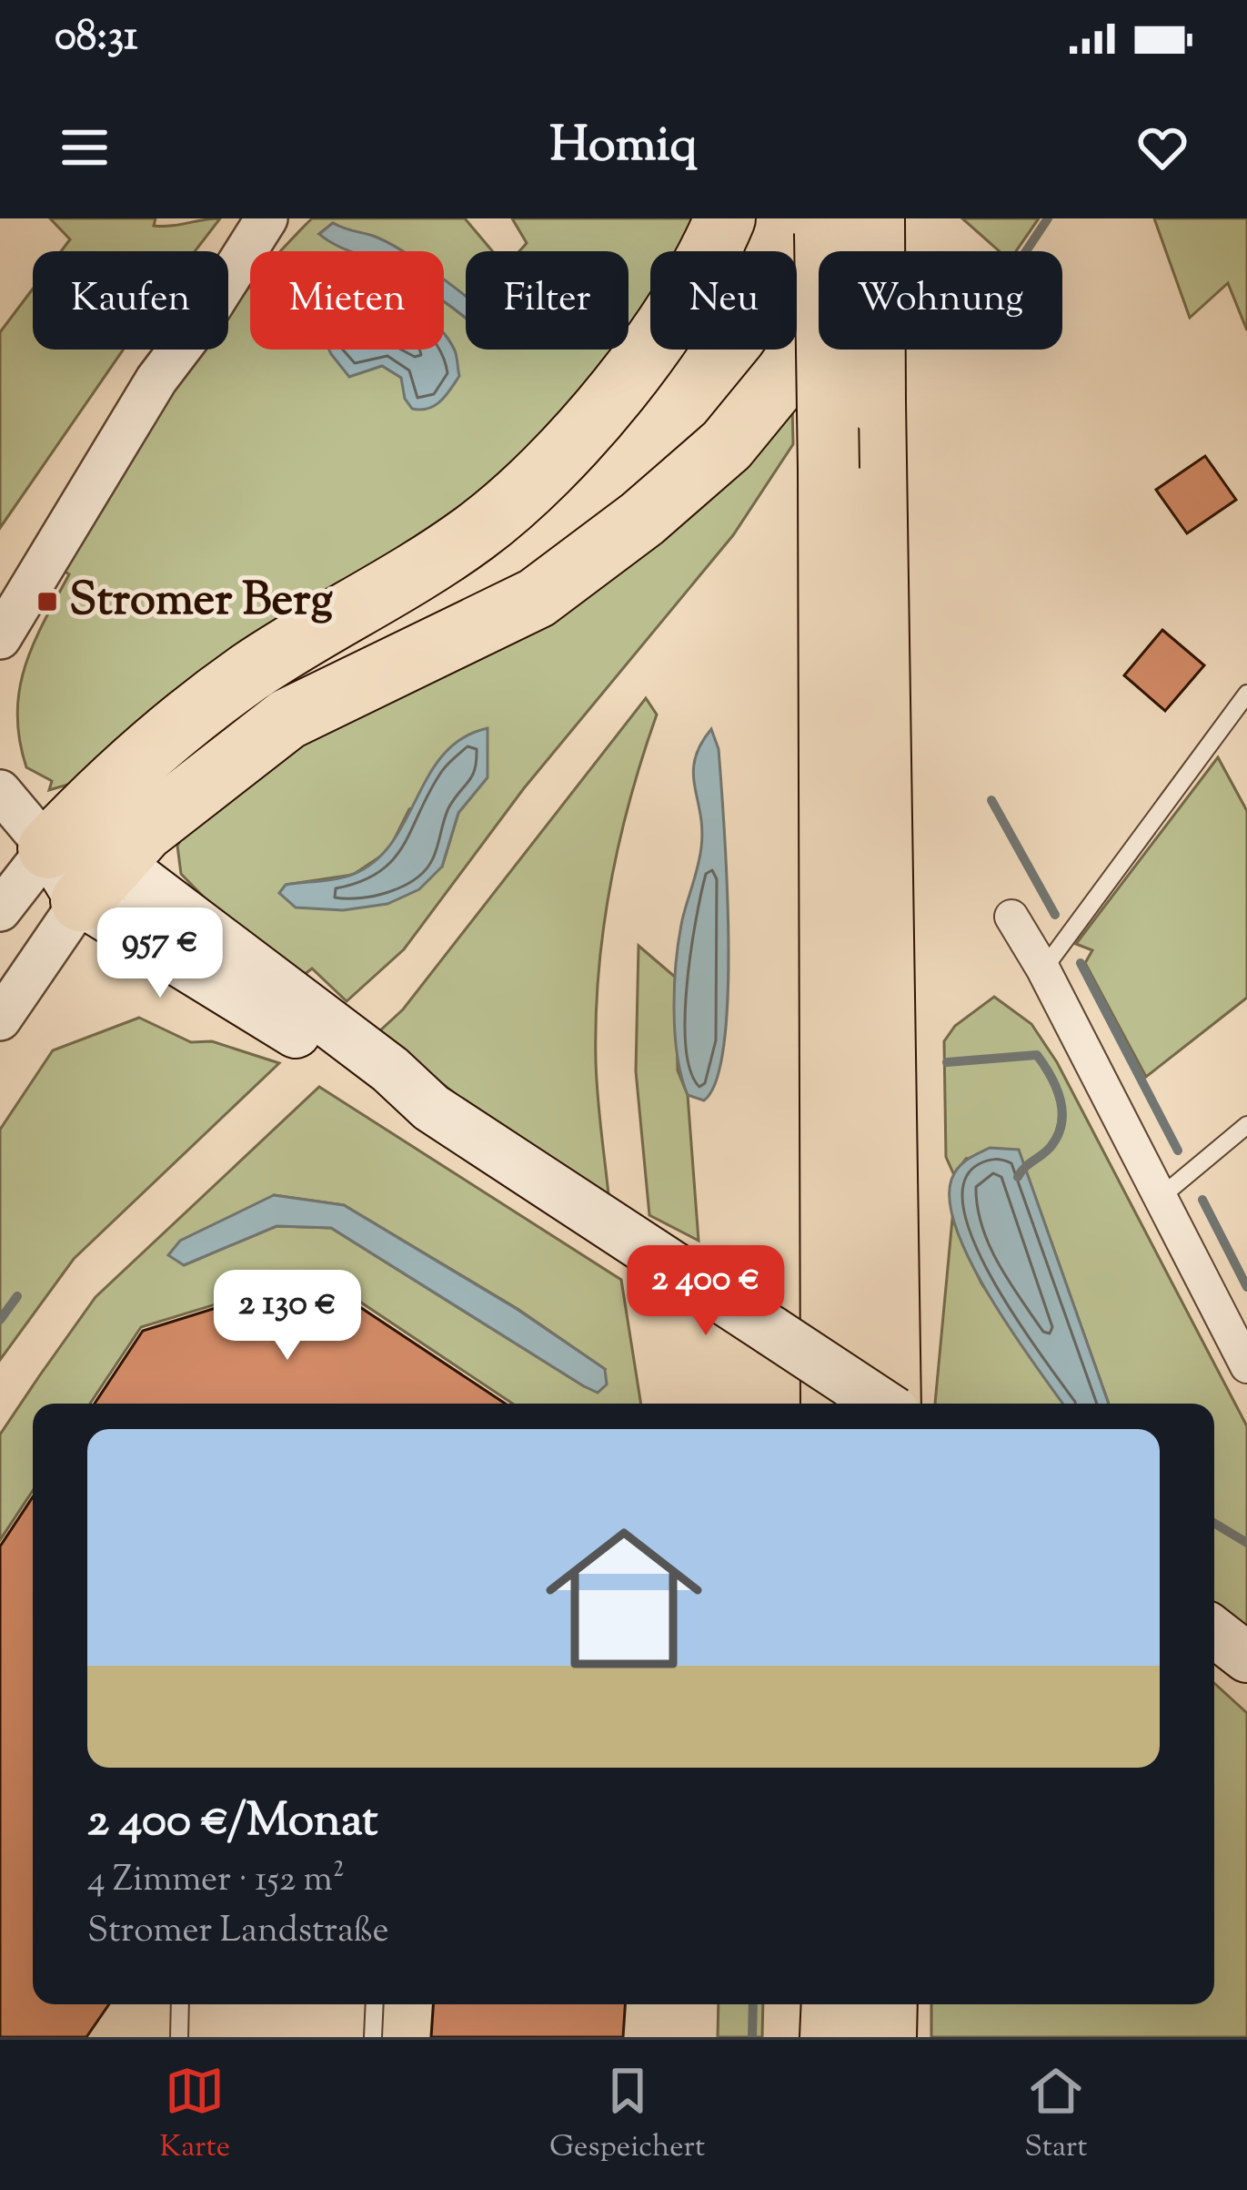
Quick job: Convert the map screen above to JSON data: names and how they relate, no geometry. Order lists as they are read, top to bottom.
{
  "places": {
    "transit": ["Stromer Berg"]
  },
  "page": {
    "status": "08:31",
    "header": "Homiq",
    "chip": [
      "Kaufen",
      "Mieten",
      "Filter",
      "Neu",
      "Wohnung"
    ],
    "price": ["957 €", "2 400 €", "2 130 €"],
    "list": [
      {
        "name": "2 400 €/Monat",
        "note": "4 Zimmer · 152 m² · Stromer Landstraße"
      }
    ],
    "tabs": ["Karte", "Gespeichert", "Start"]
  }
}
